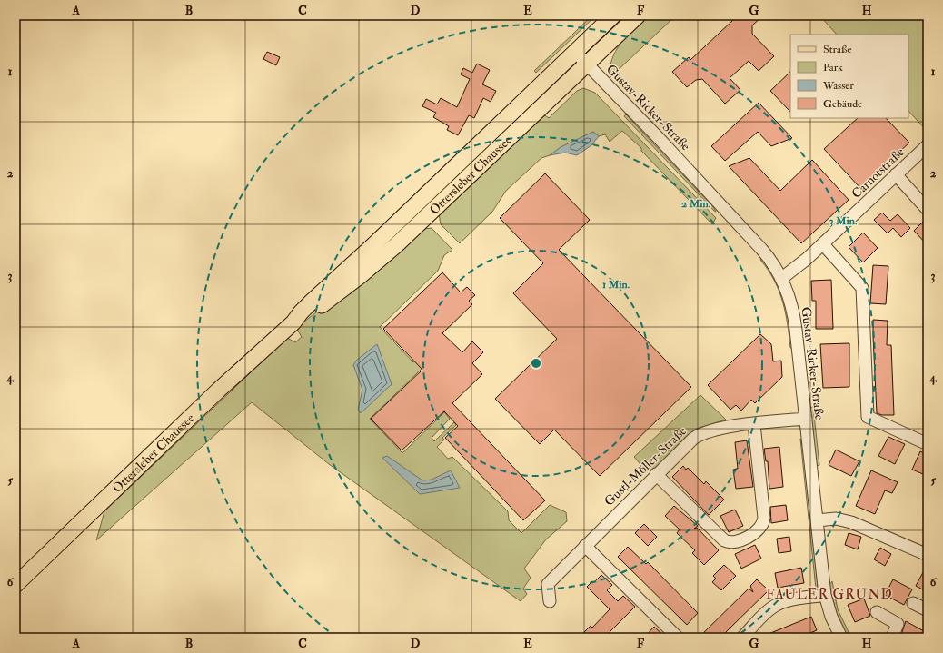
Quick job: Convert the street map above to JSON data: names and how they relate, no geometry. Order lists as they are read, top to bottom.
{
  "streets": {
    "main road": ["Ottersleber Chaussee"],
    "street": ["Gustav-Ricker-Straße", "Carnotstraße", "Gustl-Möller-Straße"]
  },
  "crossings": [
    ["Gustav-Ricker-Straße", "Carnotstraße"],
    ["Gustav-Ricker-Straße", "Ottersleber Chaussee"],
    ["Gustav-Ricker-Straße", "Gustl-Möller-Straße"]
  ],
  "districts": ["FAULER GRUND"],
  "legend": [
    "Straße",
    "Park",
    "Wasser",
    "Gebäude"
  ],
  "grid": {
    "columns": [
      "A",
      "B",
      "C",
      "D",
      "E",
      "F",
      "G",
      "H"
    ],
    "rows": [
      "1",
      "2",
      "3",
      "4",
      "5",
      "6"
    ]
  },
  "rings": ["2 Min.", "3 Min.", "1 Min."]
}
